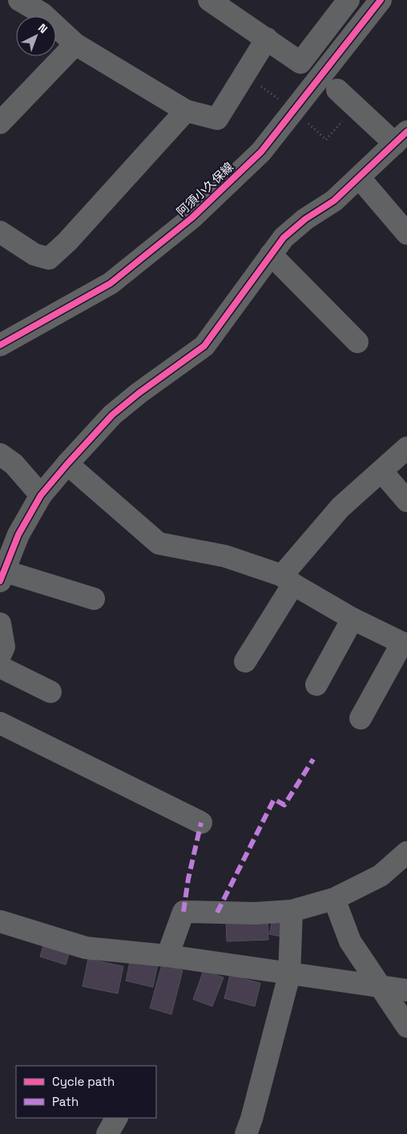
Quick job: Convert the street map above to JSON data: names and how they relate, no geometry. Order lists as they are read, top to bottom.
{
  "streets": {
    "street": ["阿須小久保線"]
  },
  "legend": ["Cycle path", "Path"],
  "north": "top right"
}
